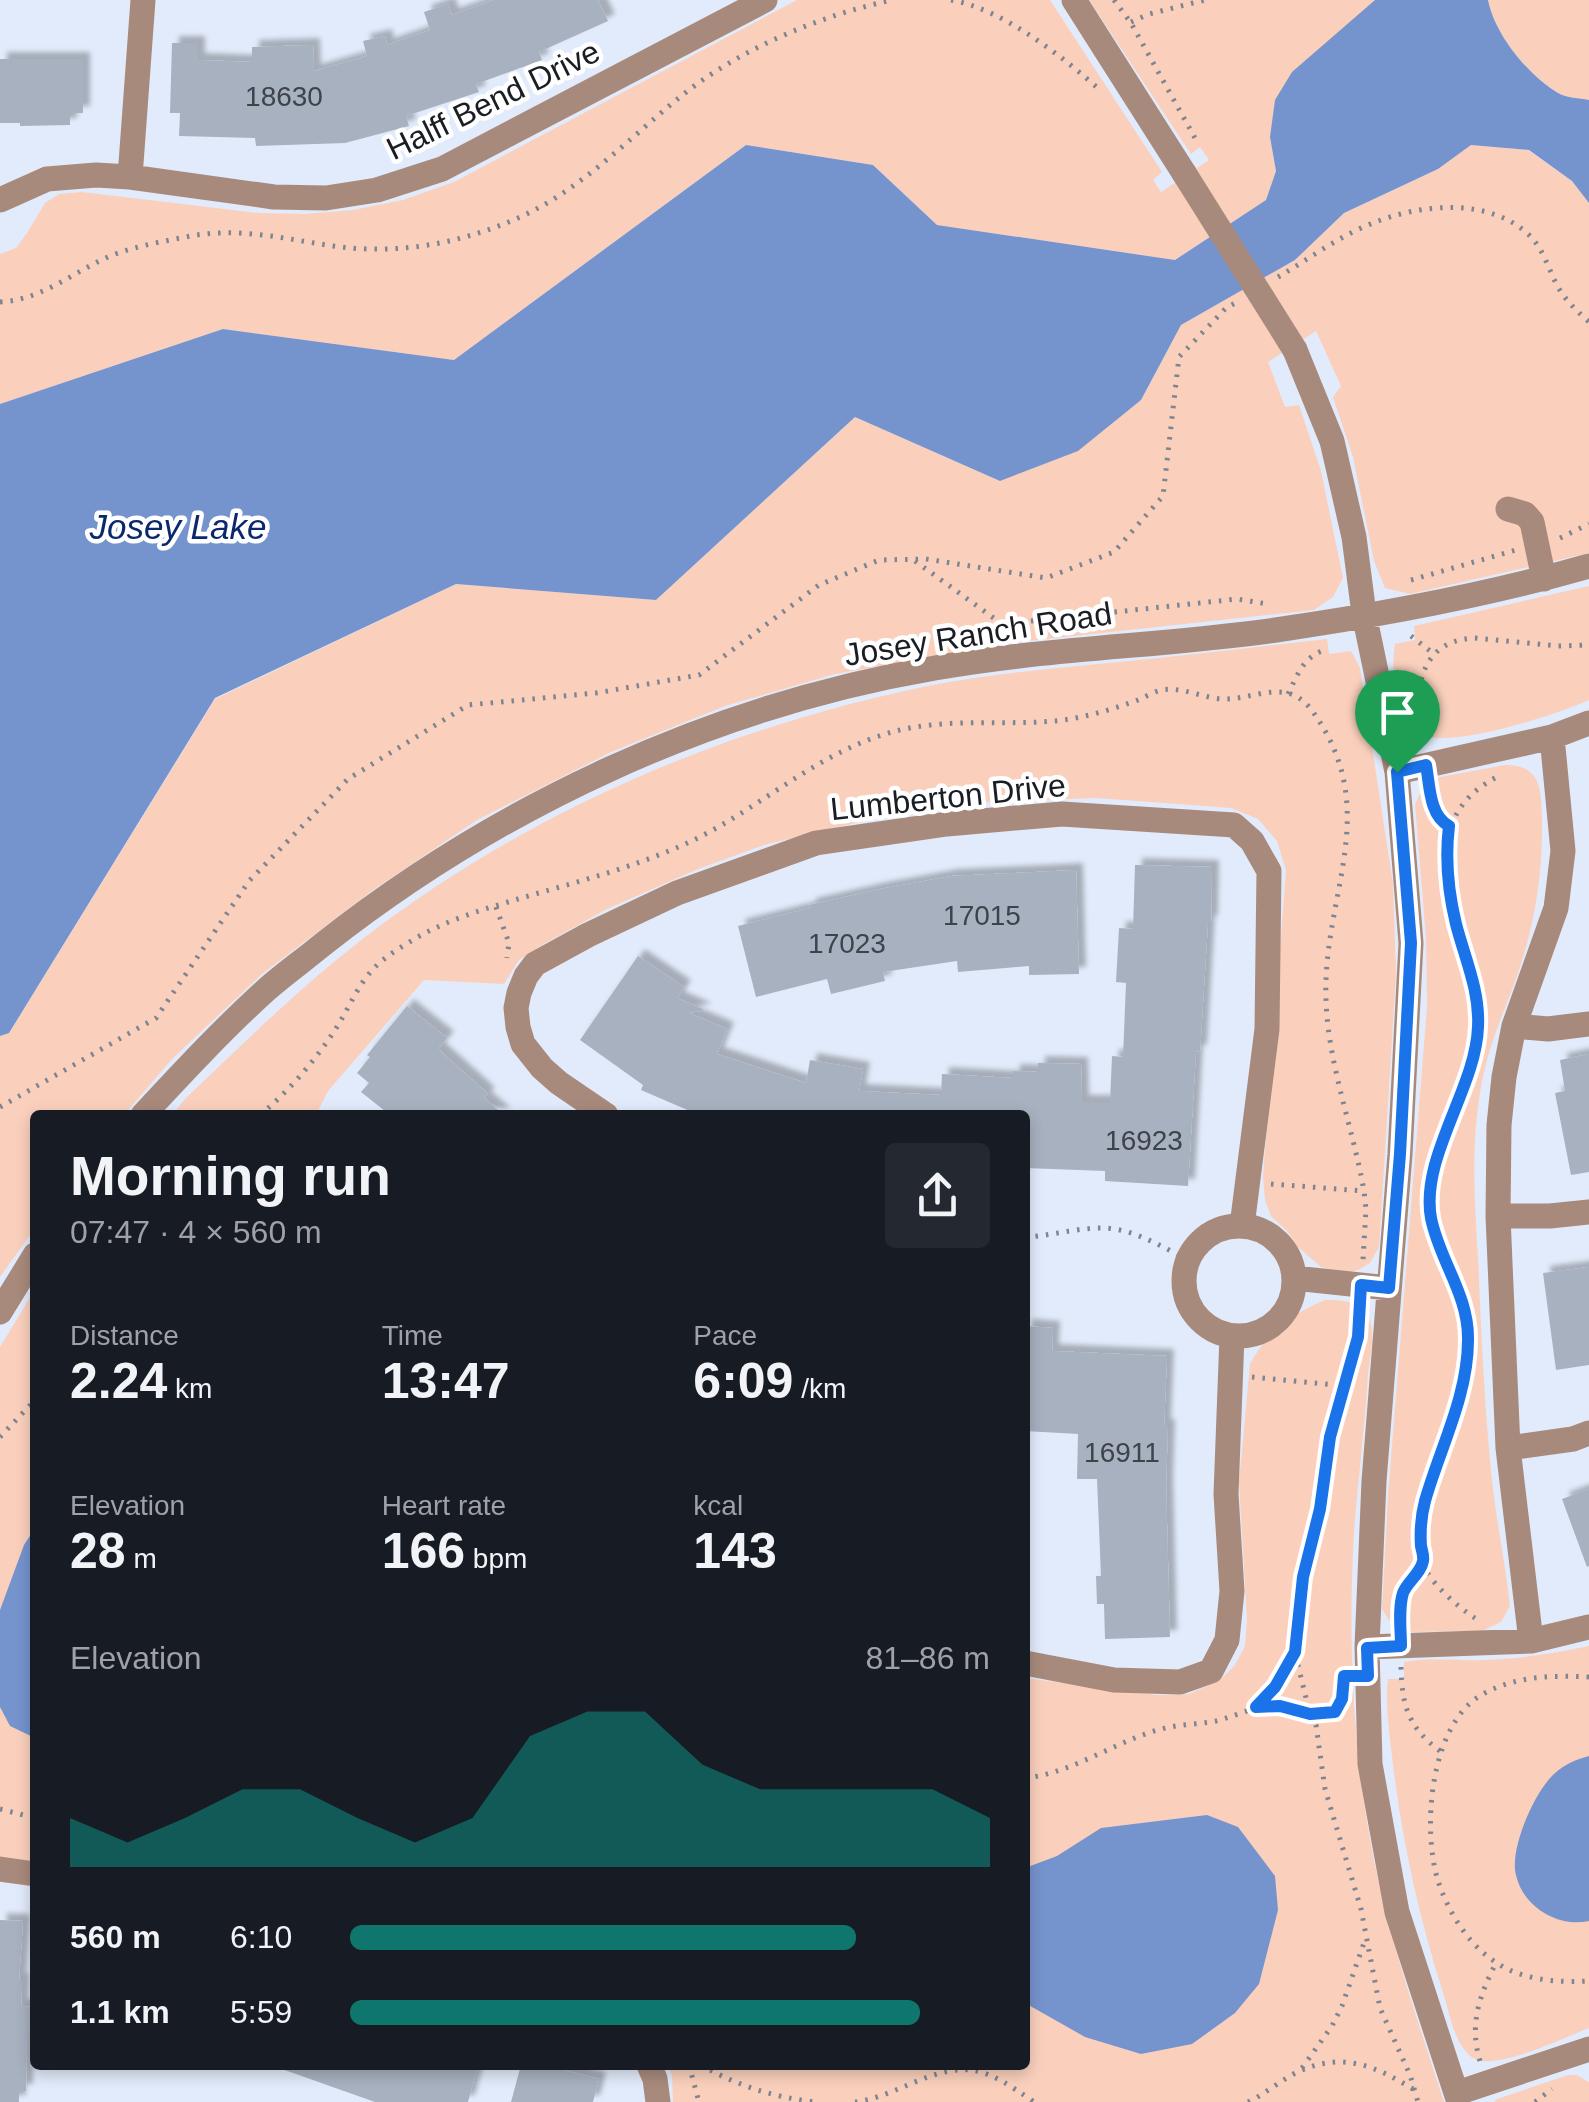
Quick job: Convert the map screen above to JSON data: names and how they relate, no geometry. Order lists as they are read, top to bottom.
{
  "streets": {
    "street": ["Halff Bend Drive", "Josey Ranch Road", "Lumberton Drive"]
  },
  "water": ["Josey Lake"],
  "house_numbers": [
    "18630",
    "17015",
    "17023",
    "16923",
    "16911"
  ],
  "page": {
    "heading": ["Morning run", "07:47 · 4 × 560 m"],
    "stats": [
      ["Distance", "2.24 km"],
      ["Time", "13:47"],
      ["Pace", "6:09 /km"],
      ["Elevation", "28 m"],
      ["Heart rate", "166 bpm"],
      ["kcal", "143"]
    ],
    "chart": ["Elevation", "81–86 m"],
    "list": [
      {
        "name": "560 m",
        "note": "6:10"
      },
      {
        "name": "1.1 km",
        "note": "5:59"
      }
    ]
  }
}
